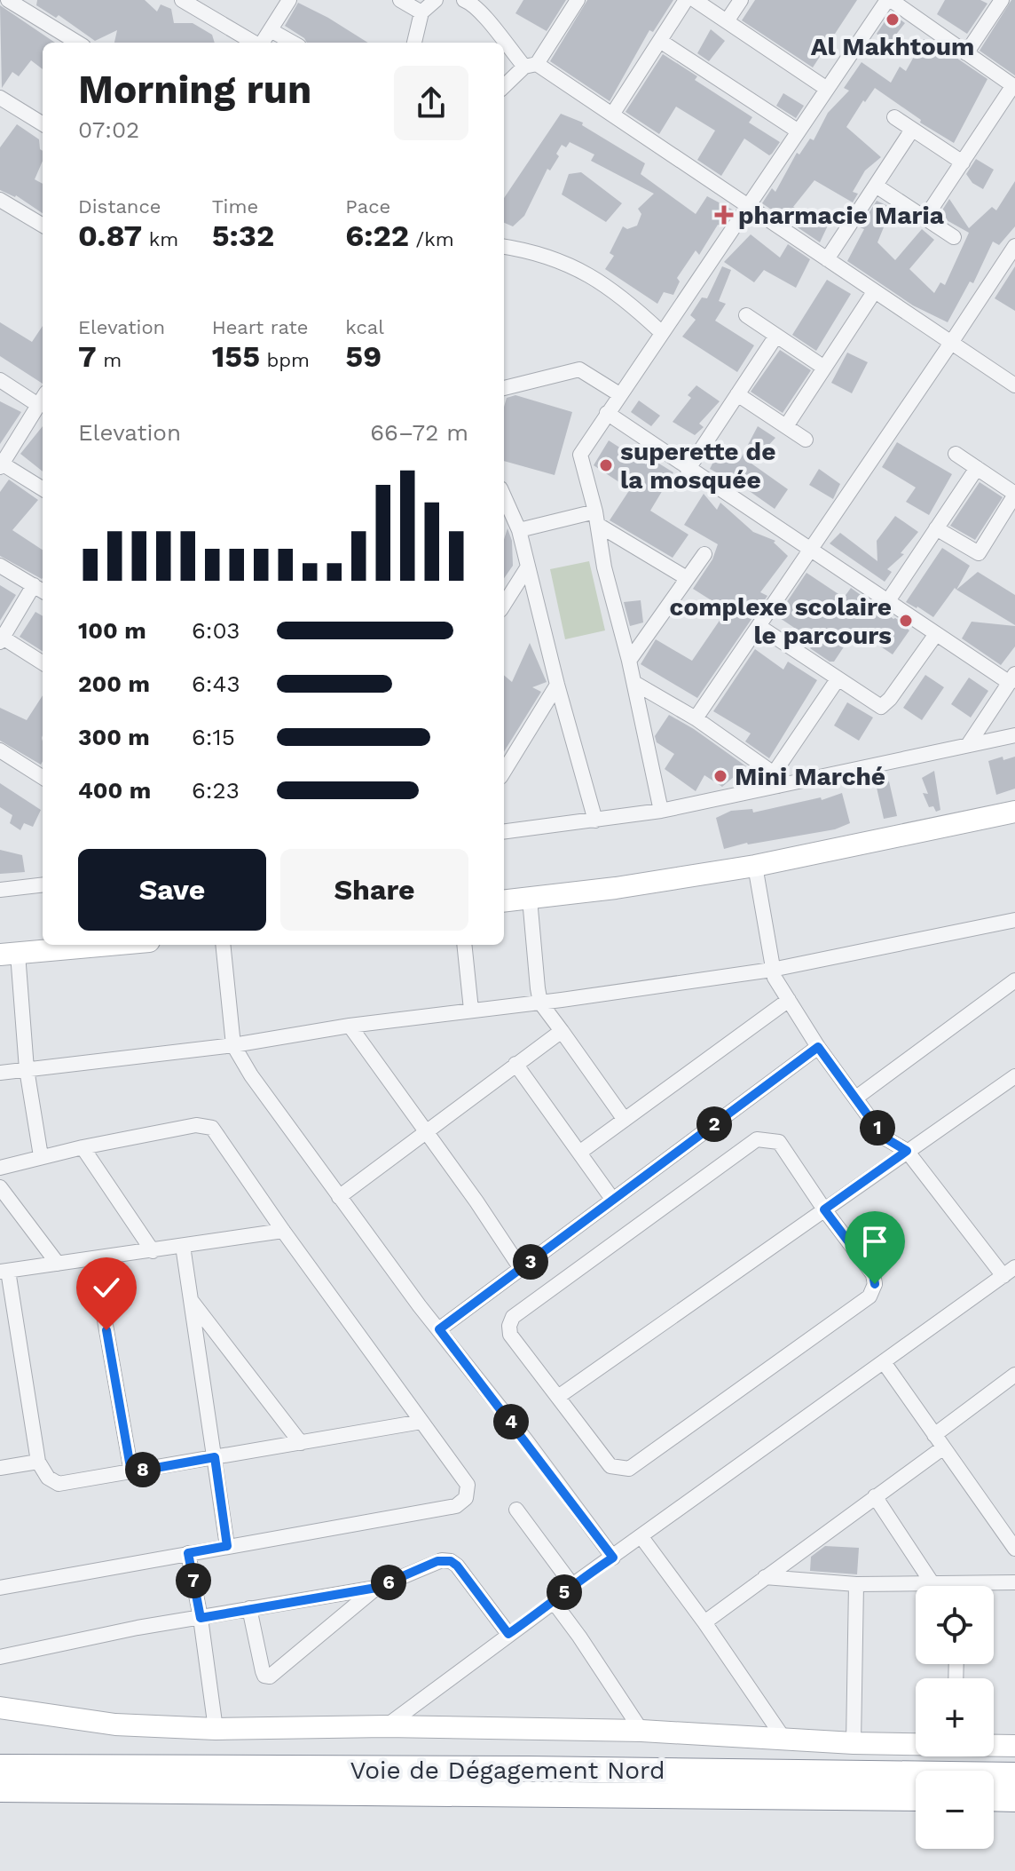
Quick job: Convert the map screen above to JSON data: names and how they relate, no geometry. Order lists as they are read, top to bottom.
{
  "streets": {
    "highway": ["Voie de Dégagement Nord"]
  },
  "places": {
    "other": [
      "Al Makhtoum",
      "superette de la mosquée",
      "complexe scolaire le parcours",
      "Mini Marché"
    ],
    "health": ["pharmacie Maria"]
  },
  "page": {
    "heading": ["Morning run", "07:02"],
    "stats": [
      ["Distance", "0.87 km"],
      ["Time", "5:32"],
      ["Pace", "6:22 /km"],
      ["Elevation", "7 m"],
      ["Heart rate", "155 bpm"],
      ["kcal", "59"]
    ],
    "chart": ["Elevation", "66–72 m"],
    "list": [
      {
        "name": "100 m",
        "note": "6:03"
      },
      {
        "name": "200 m",
        "note": "6:43"
      },
      {
        "name": "300 m",
        "note": "6:15"
      },
      {
        "name": "400 m",
        "note": "6:23"
      }
    ],
    "buttons": ["Save", "Share"],
    "pins": [
      "2",
      "1",
      "3",
      "4",
      "8",
      "7",
      "6",
      "5"
    ],
    "map_buttons": ["+", "−"]
  }
}
